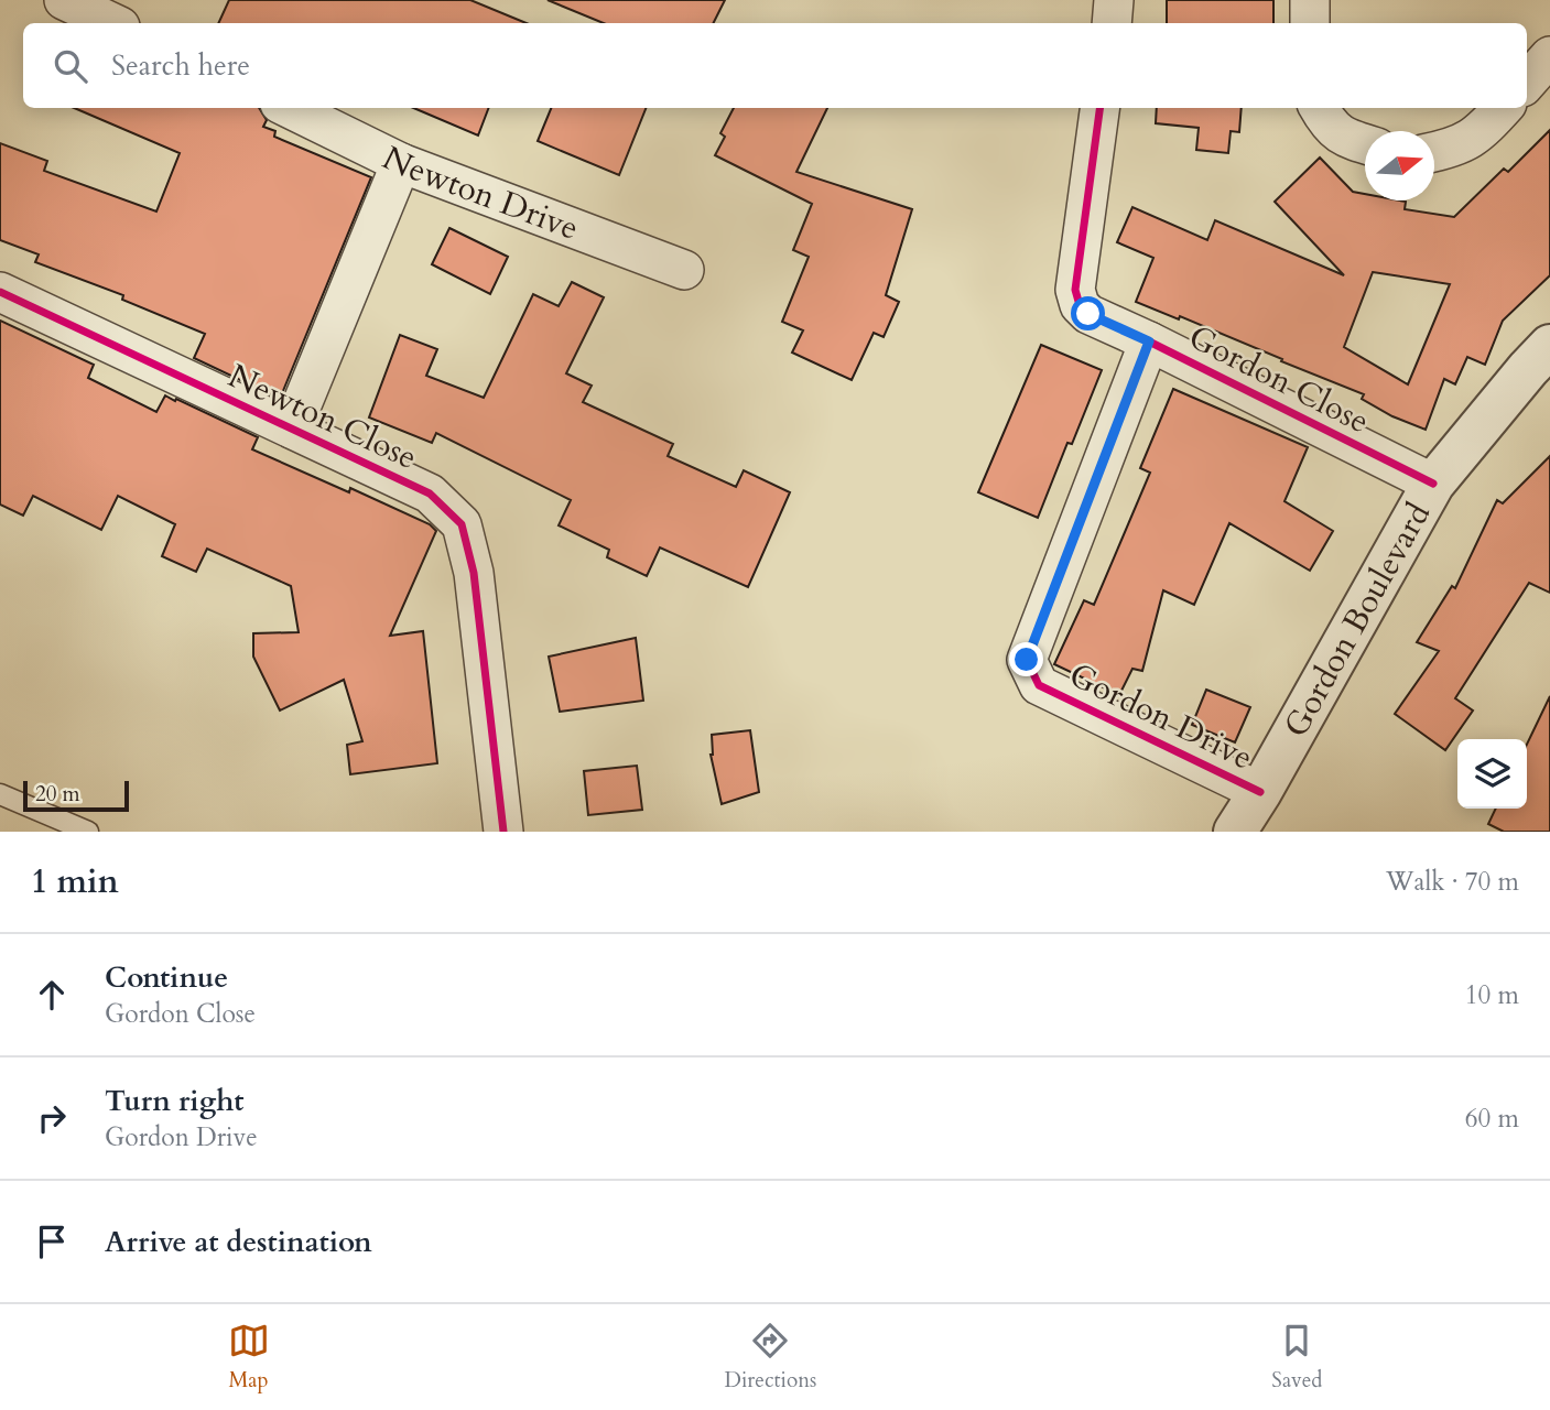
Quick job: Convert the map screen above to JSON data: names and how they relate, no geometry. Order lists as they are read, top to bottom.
{
  "streets": {
    "street": [
      "Newton Drive",
      "Gordon Close",
      "Newton Close",
      "Gordon Boulevard",
      "Gordon Drive"
    ]
  },
  "crossings": [
    ["Newton Drive", "Newton Close"],
    ["Gordon Close", "Gordon Boulevard"],
    ["Gordon Close", "Gordon Drive"],
    ["Gordon Boulevard", "Gordon Drive"]
  ],
  "scale_bar": "20 m",
  "north": "right",
  "page": {
    "search": "Search here",
    "scale": "20 m",
    "heading": ["1 min", "Walk · 70 m"],
    "list": [
      ["Continue", "Gordon Close", "10 m"],
      ["Turn right", "Gordon Drive", "60 m"],
      "Arrive at destination"
    ],
    "nav": ["Map", "Directions", "Saved"]
  }
}
